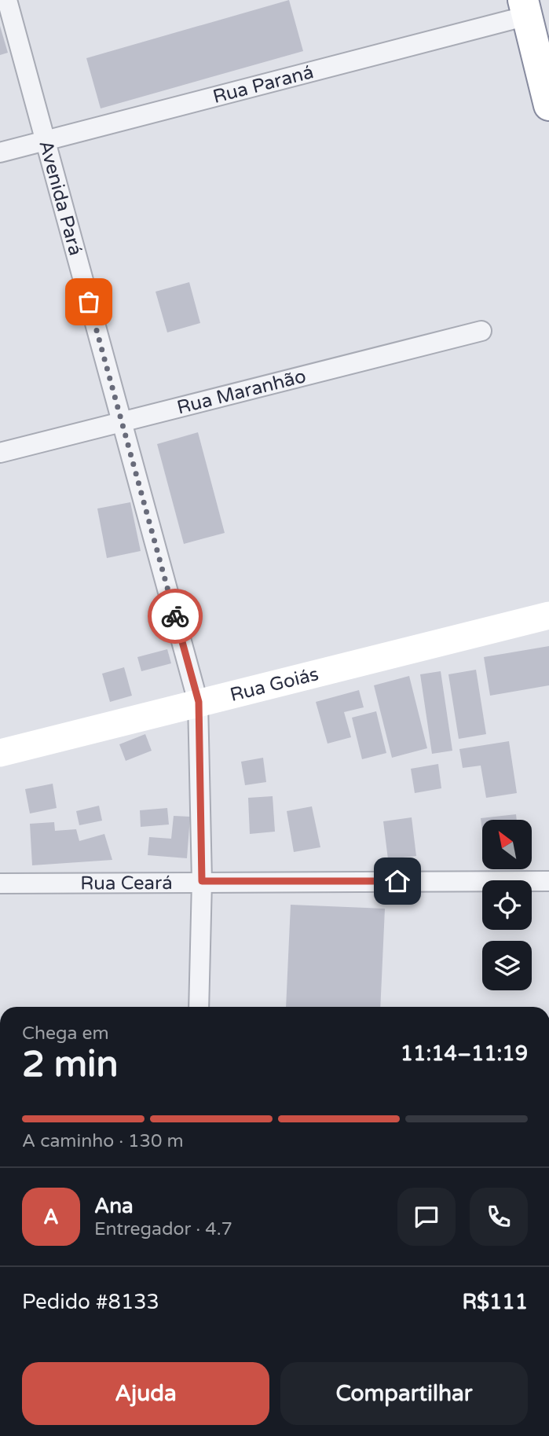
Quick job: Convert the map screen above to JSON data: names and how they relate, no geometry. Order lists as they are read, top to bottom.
{
  "streets": {
    "street": [
      "Rua Paraná",
      "Avenida Pará",
      "Rua Maranhão",
      "Rua Goiás",
      "Rua Ceará"
    ]
  },
  "crossings": [
    ["Rua Paraná", "Avenida Pará"],
    ["Avenida Pará", "Rua Maranhão"],
    ["Avenida Pará", "Rua Goiás"],
    ["Avenida Pará", "Rua Ceará"]
  ],
  "north": "top left",
  "page": {
    "heading": ["2 min", "Chega em", "11:14–11:19"],
    "panel": [
      "Ana",
      "Entregador · 4.7",
      "Pedido #8133",
      "R$111"
    ],
    "bar": "A caminho · 130 m",
    "round": "A",
    "buttons": ["Ajuda", "Compartilhar"]
  }
}
